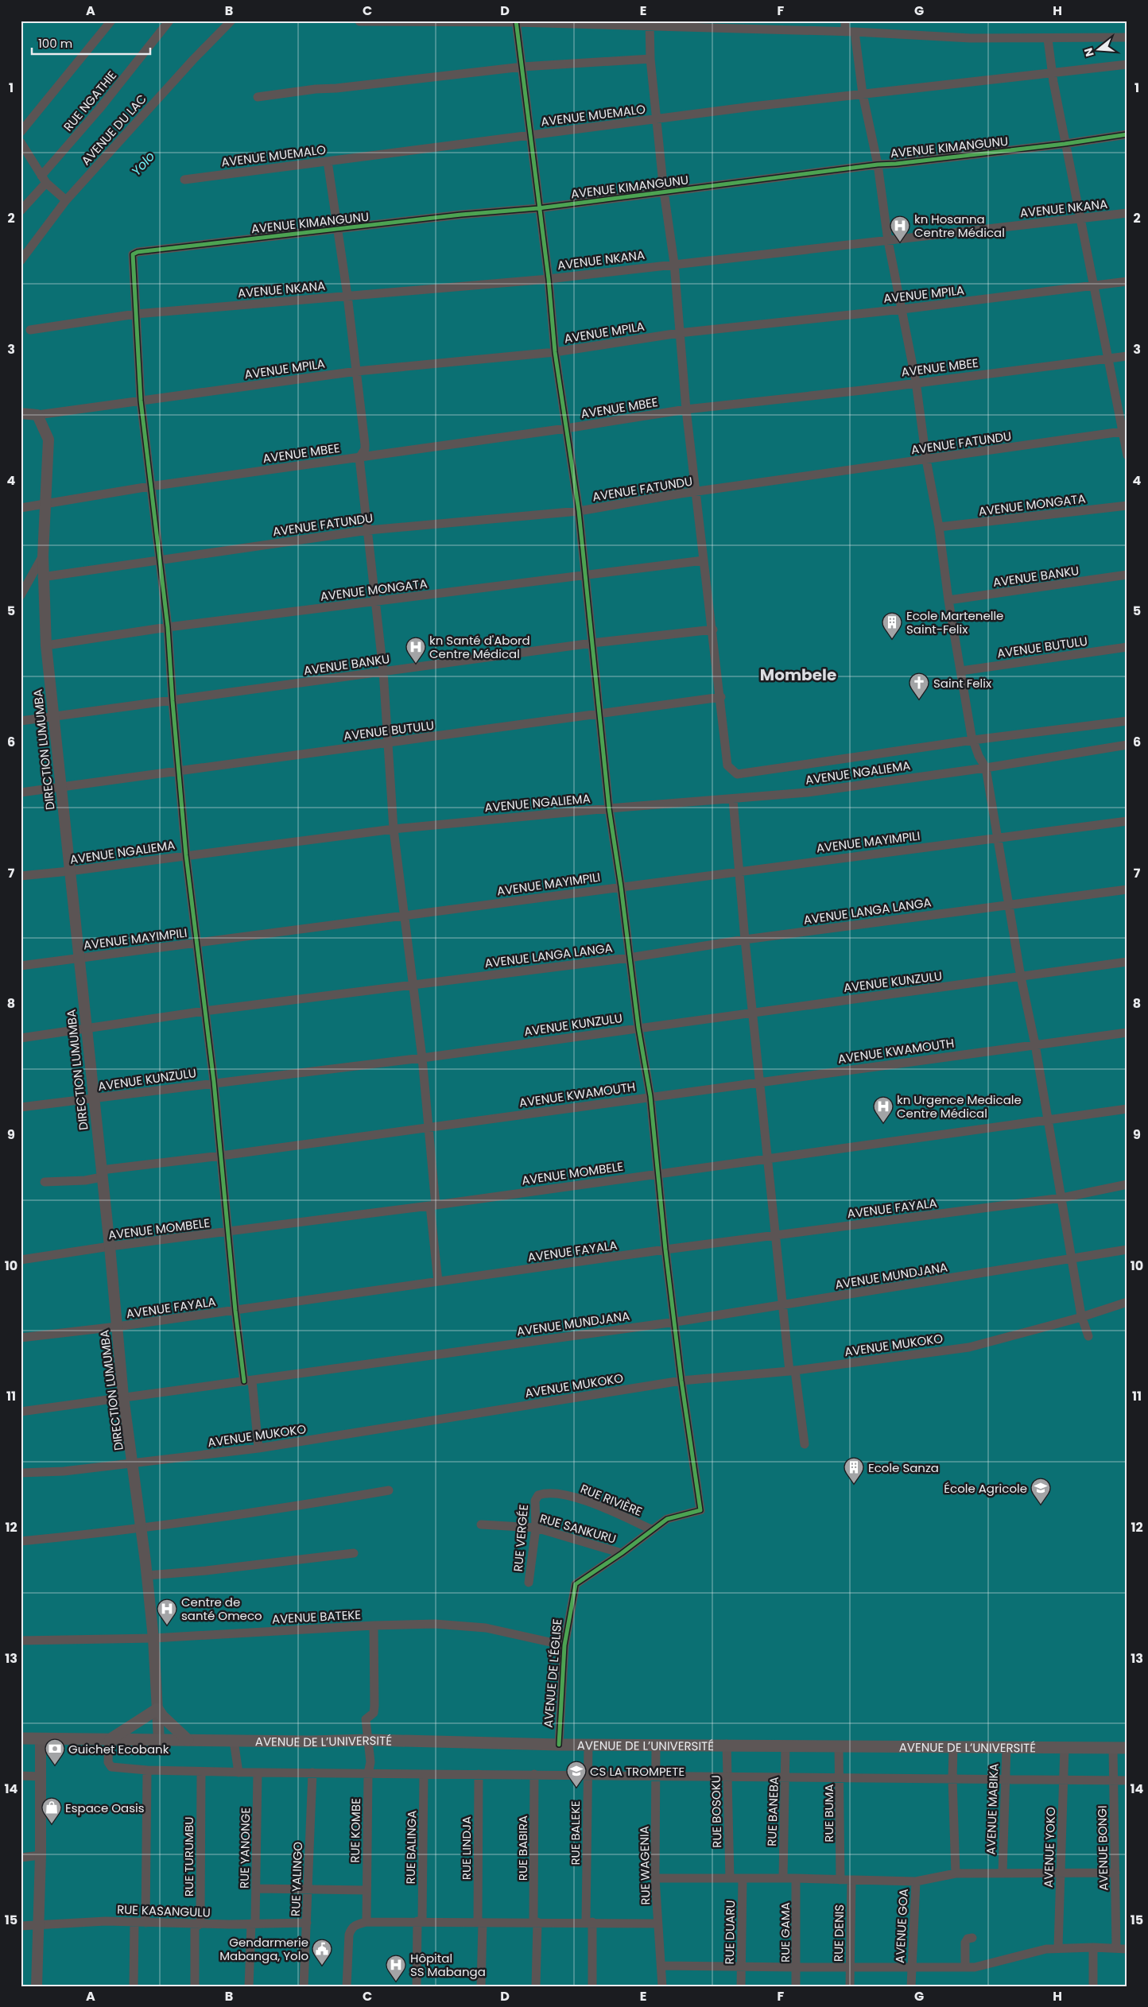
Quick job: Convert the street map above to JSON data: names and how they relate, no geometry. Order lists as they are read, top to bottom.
{
  "streets": {
    "main road": ["AVENUE DE L’UNIVERSITÉ"],
    "street": [
      "RUE NGATHIE",
      "AVENUE MUEMALO",
      "AVENUE DU LAC",
      "AVENUE KIMANGUNU",
      "AVENUE NKANA",
      "AVENUE MPILA",
      "AVENUE MBEE",
      "AVENUE FATUNDU",
      "AVENUE MONGATA",
      "AVENUE BANKU",
      "AVENUE BUTULU",
      "DIRECTION LUMUMBA",
      "AVENUE NGALIEMA",
      "AVENUE MAYIMPILI",
      "AVENUE LANGA LANGA",
      "AVENUE KUNZULU",
      "AVENUE KWAMOUTH",
      "AVENUE MOMBELE",
      "AVENUE FAYALA",
      "AVENUE MUNDJANA",
      "AVENUE MUKOKO",
      "RUE RIVIÈRE",
      "RUE SANKURU",
      "RUE VERGÉE",
      "AVENUE BATEKE",
      "AVENUE DE L'ÉGLISE",
      "AVENUE MABIKA",
      "RUE BOSOKU",
      "RUE BANEBA",
      "RUE BUMA",
      "RUE KOMBE",
      "RUE BALEKE",
      "RUE BALINGA",
      "AVENUE YOKO",
      "RUE YANONGE",
      "RUE LINDJA",
      "RUE BABIRA",
      "AVENUE BONGI",
      "RUE TURUMBU",
      "RUE WAGENIA",
      "RUE YALINGO",
      "RUE KASANGULU",
      "AVENUE GOA",
      "RUE DUARU",
      "RUE GAMA",
      "RUE DENIS"
    ]
  },
  "crossings": [
    ["AVENUE KIMANGUNU", "AVENUE NKANA"],
    ["AVENUE MPILA", "DIRECTION LUMUMBA"],
    ["AVENUE MBEE", "DIRECTION LUMUMBA"],
    ["AVENUE FATUNDU", "DIRECTION LUMUMBA"],
    ["AVENUE MONGATA", "DIRECTION LUMUMBA"],
    ["AVENUE BANKU", "DIRECTION LUMUMBA"],
    ["AVENUE BUTULU", "DIRECTION LUMUMBA"],
    ["DIRECTION LUMUMBA", "AVENUE NGALIEMA"],
    ["DIRECTION LUMUMBA", "AVENUE MAYIMPILI"],
    ["DIRECTION LUMUMBA", "AVENUE LANGA LANGA"],
    ["DIRECTION LUMUMBA", "AVENUE KUNZULU"],
    ["DIRECTION LUMUMBA", "AVENUE KWAMOUTH"],
    ["DIRECTION LUMUMBA", "AVENUE MOMBELE"],
    ["DIRECTION LUMUMBA", "AVENUE FAYALA"],
    ["DIRECTION LUMUMBA", "AVENUE MUNDJANA"],
    ["DIRECTION LUMUMBA", "AVENUE MUKOKO"],
    ["DIRECTION LUMUMBA", "AVENUE BATEKE"],
    ["DIRECTION LUMUMBA", "AVENUE DE L’UNIVERSITÉ"],
    ["AVENUE MUKOKO", "AVENUE DE L'ÉGLISE"],
    ["RUE RIVIÈRE", "RUE VERGÉE"],
    ["RUE RIVIÈRE", "AVENUE DE L'ÉGLISE"],
    ["RUE SANKURU", "RUE VERGÉE"],
    ["RUE SANKURU", "AVENUE DE L'ÉGLISE"],
    ["AVENUE BATEKE", "AVENUE DE L'ÉGLISE"],
    ["AVENUE BATEKE", "RUE KOMBE"],
    ["AVENUE DE L'ÉGLISE", "AVENUE DE L’UNIVERSITÉ"],
    ["AVENUE DE L’UNIVERSITÉ", "AVENUE MABIKA"],
    ["AVENUE DE L’UNIVERSITÉ", "RUE BOSOKU"],
    ["AVENUE DE L’UNIVERSITÉ", "RUE BANEBA"],
    ["AVENUE DE L’UNIVERSITÉ", "RUE BUMA"],
    ["AVENUE DE L’UNIVERSITÉ", "RUE KOMBE"],
    ["AVENUE DE L’UNIVERSITÉ", "RUE BALEKE"],
    ["AVENUE DE L’UNIVERSITÉ", "AVENUE YOKO"],
    ["AVENUE DE L’UNIVERSITÉ", "AVENUE BONGI"],
    ["AVENUE DE L’UNIVERSITÉ", "RUE WAGENIA"],
    ["AVENUE MABIKA", "AVENUE GOA"],
    ["AVENUE YOKO", "AVENUE GOA"],
    ["RUE YANONGE", "RUE KASANGULU"],
    ["AVENUE BONGI", "AVENUE GOA"],
    ["RUE TURUMBU", "RUE KASANGULU"],
    ["RUE YALINGO", "RUE KASANGULU"]
  ],
  "districts": ["Mombele"],
  "water": ["Yolo"],
  "places": {
    "hospital": [
      "kn Hosanna Centre Médical",
      "kn Santé d'Abord Centre Médical",
      "kn Urgence Medicale Centre Médical",
      "Centre de santé Omeco",
      "Hôpital SS Mabanga"
    ],
    "building": ["Ecole Martenelle Saint-Felix", "Ecole Sanza"],
    "church": ["Saint Felix"],
    "school or university": ["École Agricole", "CS LA TROMPETE"],
    "bank": ["Guichet Ecobank"],
    "shop": ["Espace Oasis"],
    "public building": ["Gendarmerie Mabanga, Yolo"]
  },
  "scale_bar": "100 m",
  "north": "left",
  "grid": {
    "columns": [
      "A",
      "B",
      "C",
      "D",
      "E",
      "F",
      "G",
      "H"
    ],
    "rows": [
      "1",
      "2",
      "3",
      "4",
      "5",
      "6",
      "7",
      "8",
      "9",
      "10",
      "11",
      "12",
      "13",
      "14",
      "15"
    ]
  }
}
